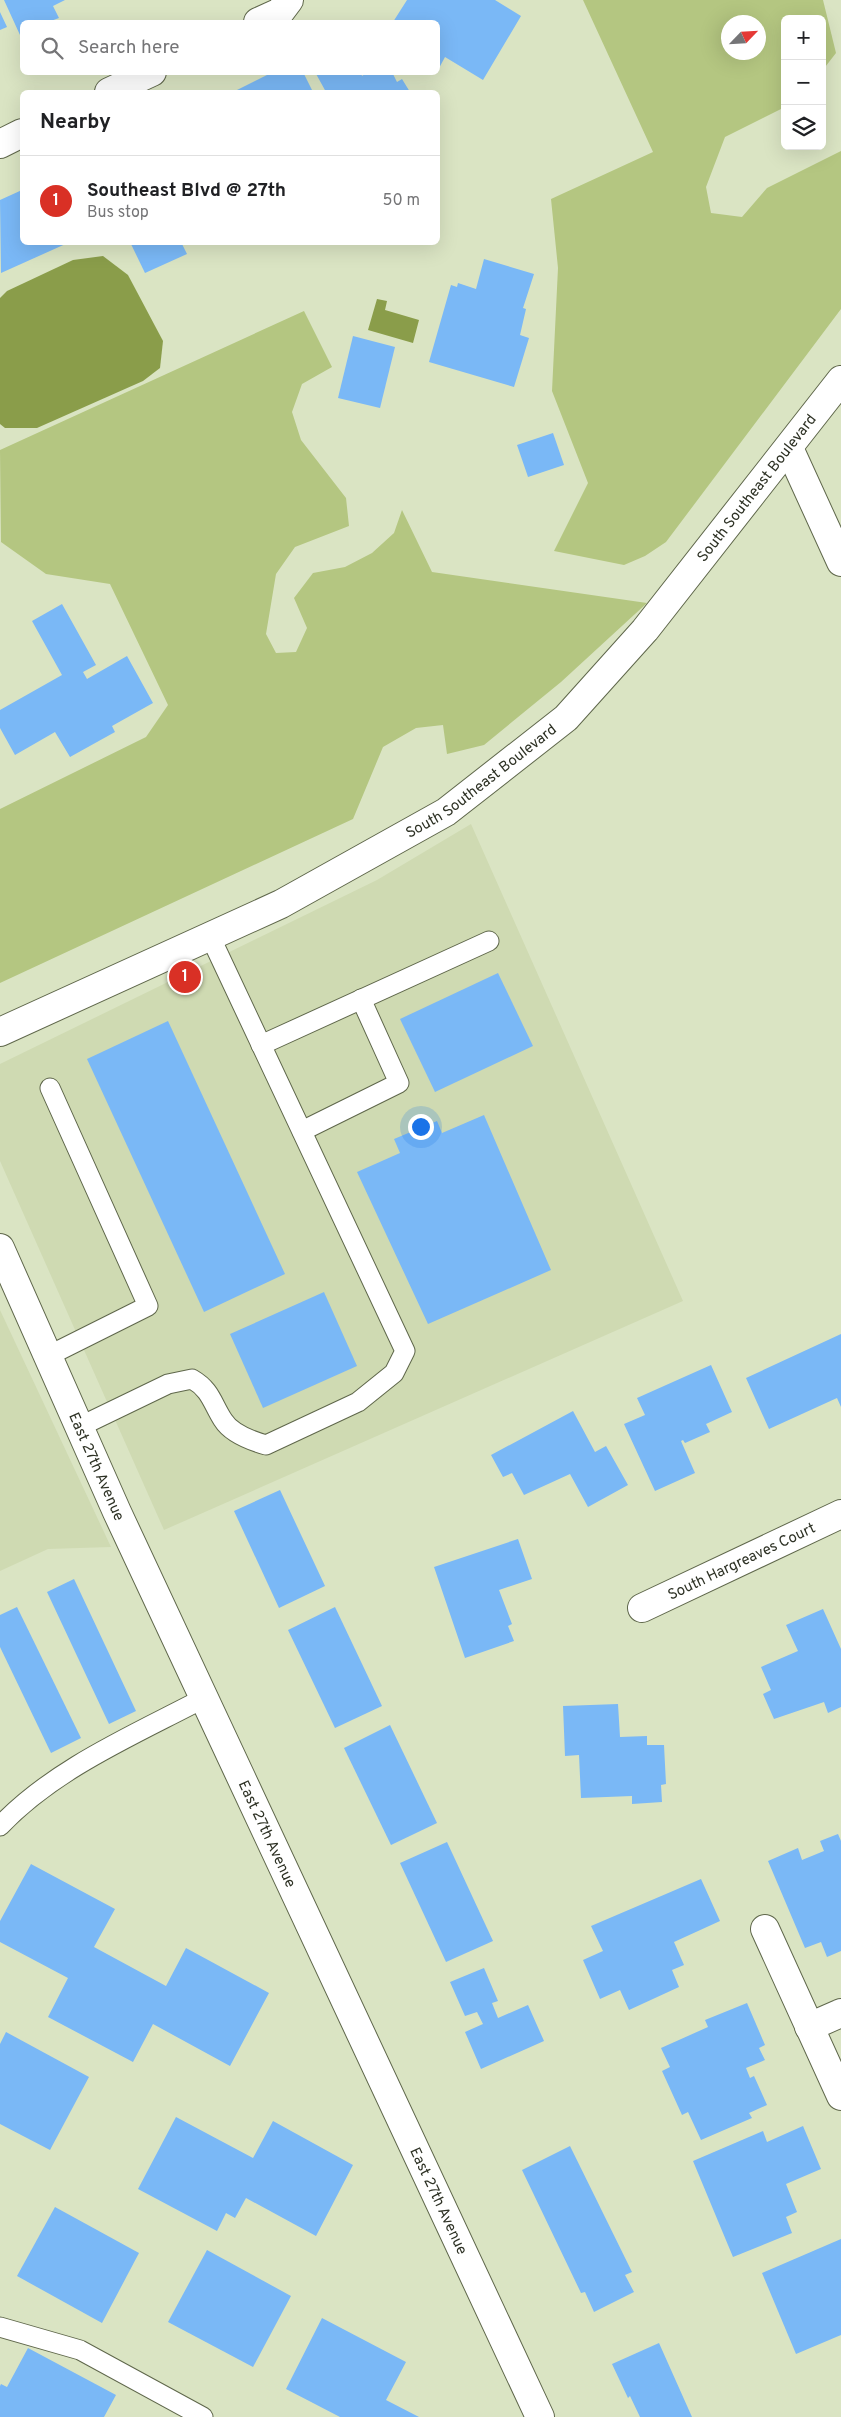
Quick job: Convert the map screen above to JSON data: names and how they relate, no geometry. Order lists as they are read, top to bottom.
{
  "streets": {
    "street": ["South Southeast Boulevard", "East 27th Avenue", "South Hargreaves Court"]
  },
  "north": "top right",
  "page": {
    "map_buttons": ["+", "−"],
    "search": "Search here",
    "heading": "Nearby",
    "list": [
      {
        "mark": "1",
        "name": "Southeast Blvd @ 27th",
        "note": "Bus stop",
        "value": "50 m"
      }
    ],
    "pins": "1"
  }
}
